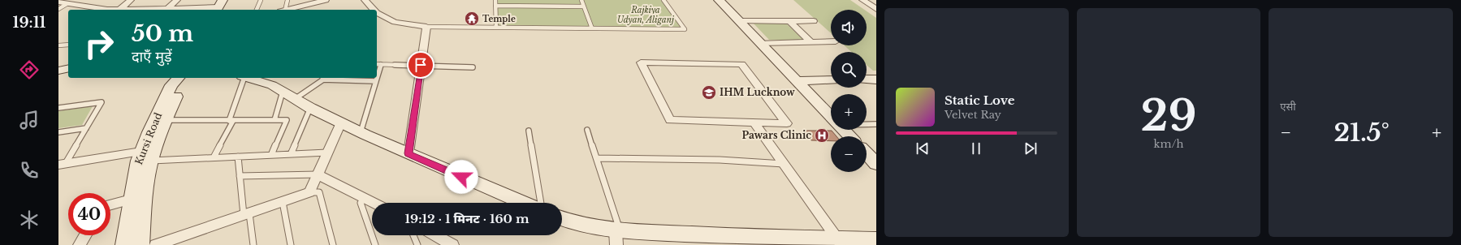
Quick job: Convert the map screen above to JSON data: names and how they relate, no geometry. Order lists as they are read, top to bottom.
{
  "streets": {
    "street": ["Kursi Road"]
  },
  "parks": ["Rajkiya Udyan, Aliganj"],
  "places": {
    "temple": ["Temple"],
    "school or university": ["IHM Lucknow"],
    "hospital": ["Pawars Clinic"]
  },
  "page": {
    "tabs": "19:11",
    "tile": [
      ["29", "km/h"],
      "एसी"
    ],
    "map_buttons": ["+", "−"],
    "turn": ["50 m", "दाएँ मुड़ें"],
    "song": ["Static Love", "Velvet Ray"],
    "heat": ["−", "21.5°", "+"],
    "limit": "40",
    "trip": "19:12 · 1 मिनट · 160 m"
  }
}
